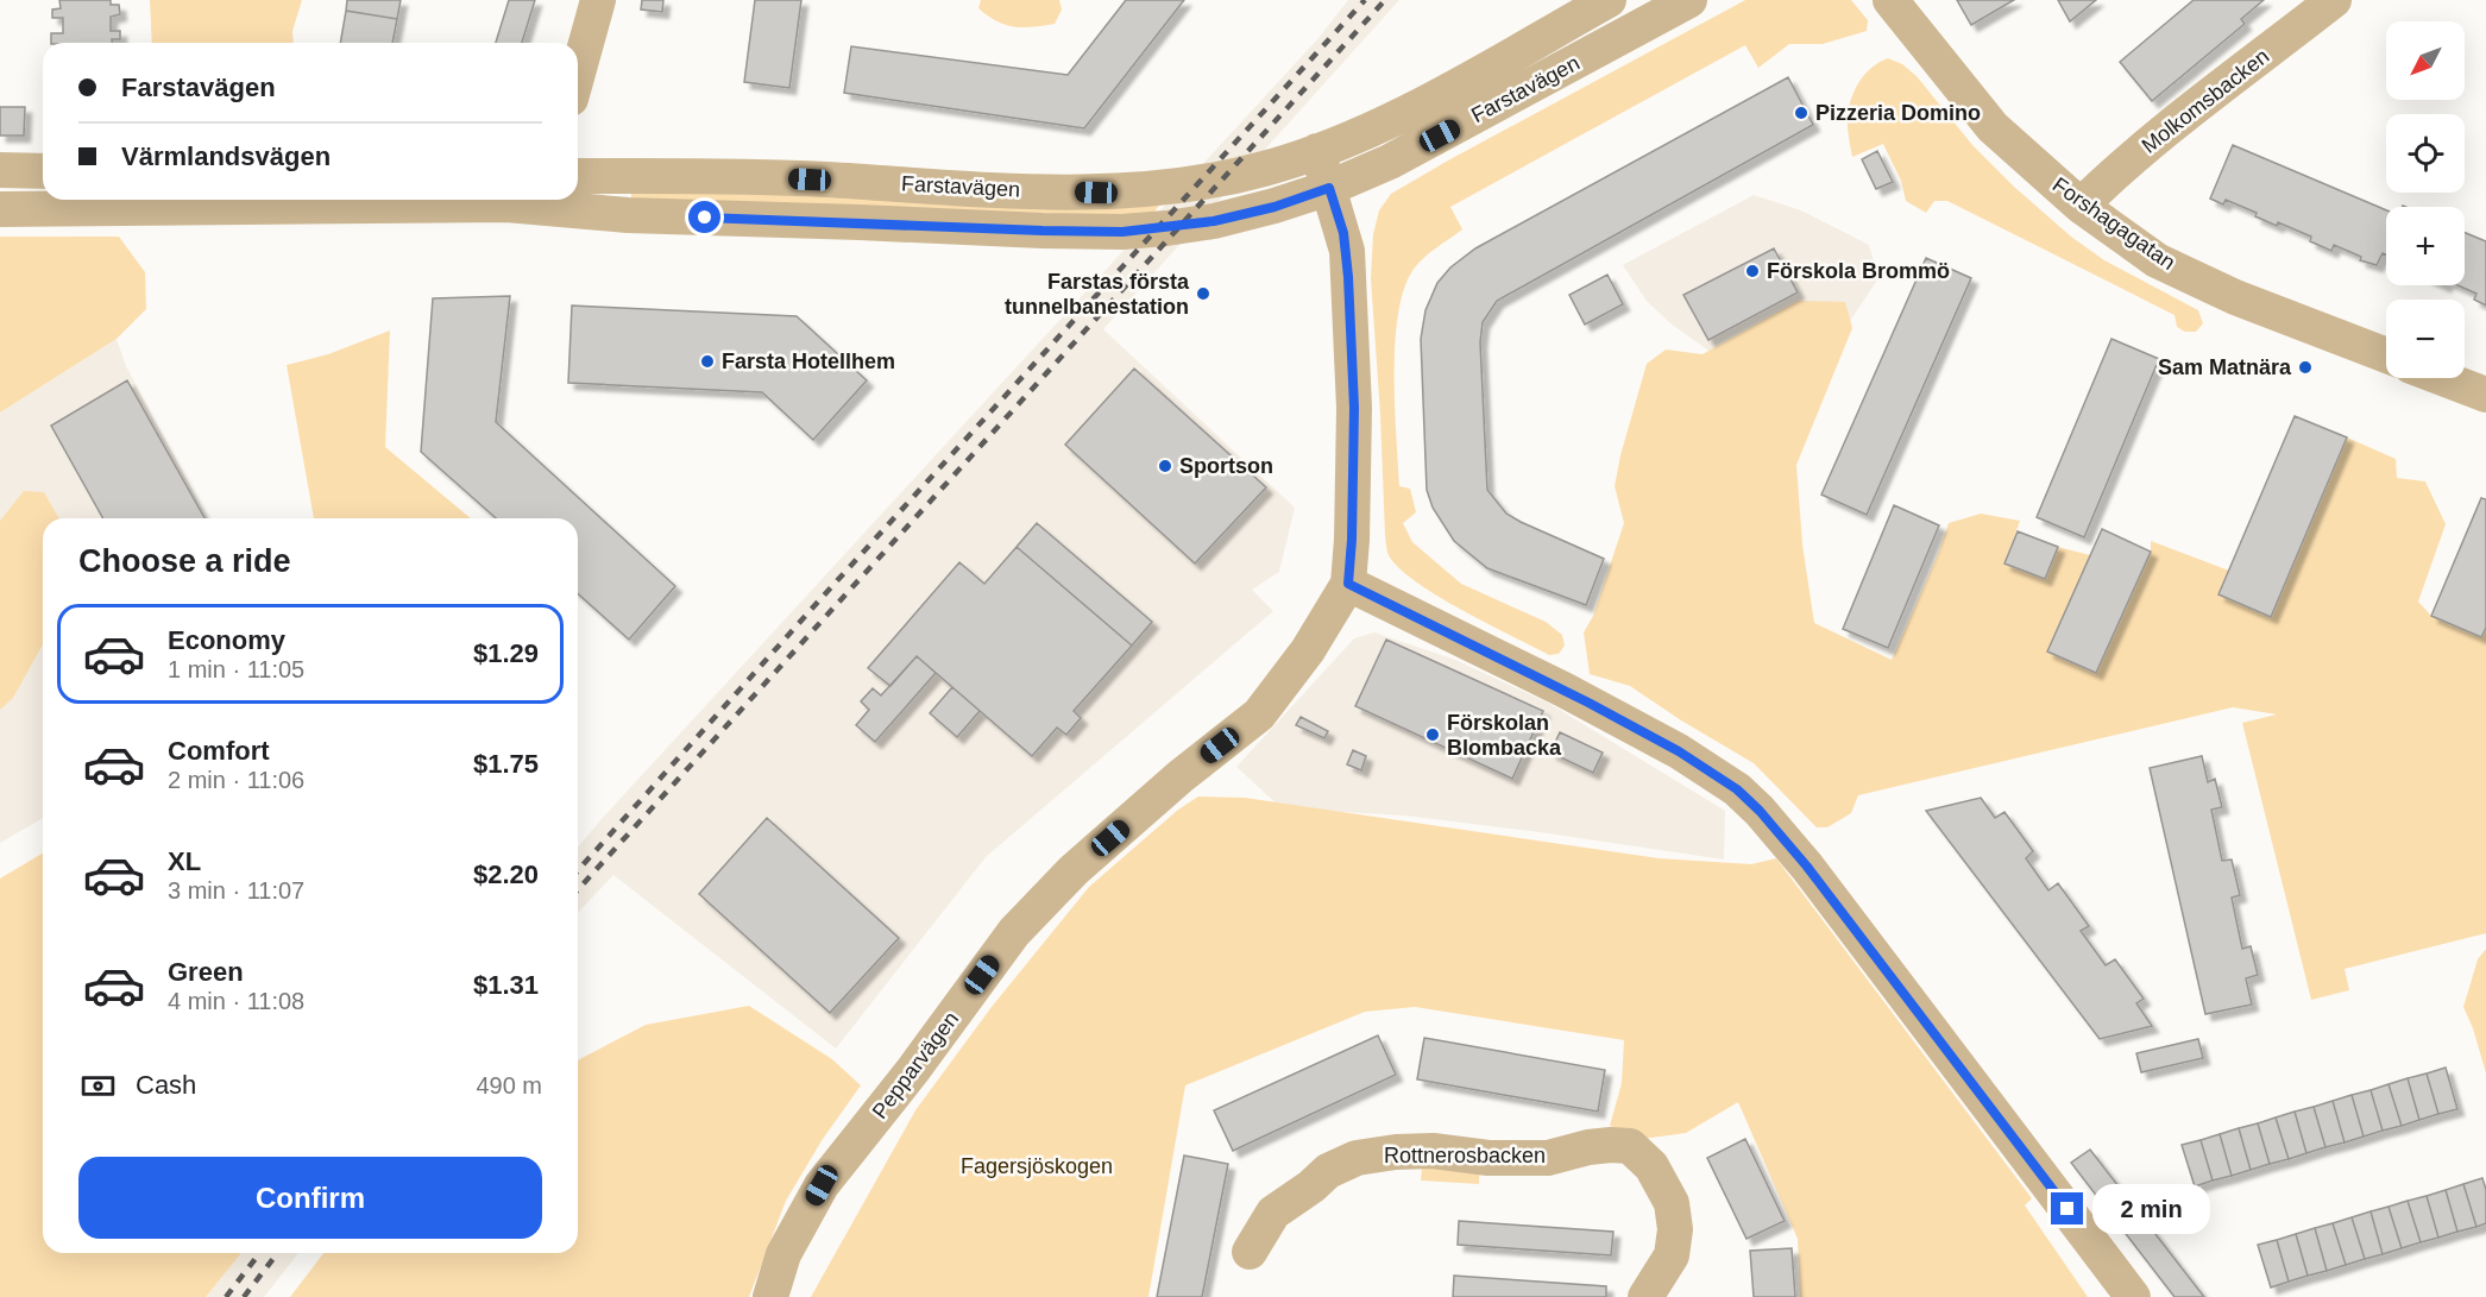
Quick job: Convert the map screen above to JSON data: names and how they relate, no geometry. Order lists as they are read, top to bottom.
{
  "streets": {
    "street": [
      "Farstavägen",
      "Molkomsbacken",
      "Forshagagatan",
      "Pepparvägen",
      "Rottnerosbacken"
    ]
  },
  "crossings": [
    ["Farstavägen", "Pepparvägen"],
    ["Molkomsbacken", "Forshagagatan"]
  ],
  "parks": ["Fagersjöskogen"],
  "places": [
    "Pizzeria Domino",
    "Förskola Brommö",
    "Farstas första tunnelbanestation",
    "Farsta Hotellhem",
    "Sam Matnära",
    "Sportson",
    "Förskolan Blombacka"
  ],
  "north": "bottom left",
  "page": {
    "map_buttons": ["+", "−"],
    "banner": ["Farstavägen", "Värmlandsvägen"],
    "heading": "Choose a ride",
    "list": [
      {
        "name": "Economy",
        "note": "1 min · 11:05",
        "value": "$1.29"
      },
      {
        "name": "Comfort",
        "note": "2 min · 11:06",
        "value": "$1.75"
      },
      {
        "name": "XL",
        "note": "3 min · 11:07",
        "value": "$2.20"
      },
      {
        "name": "Green",
        "note": "4 min · 11:08",
        "value": "$1.31"
      }
    ],
    "pay": ["Cash", "490 m"],
    "buttons": "Confirm",
    "bubble": "2 min"
  }
}
